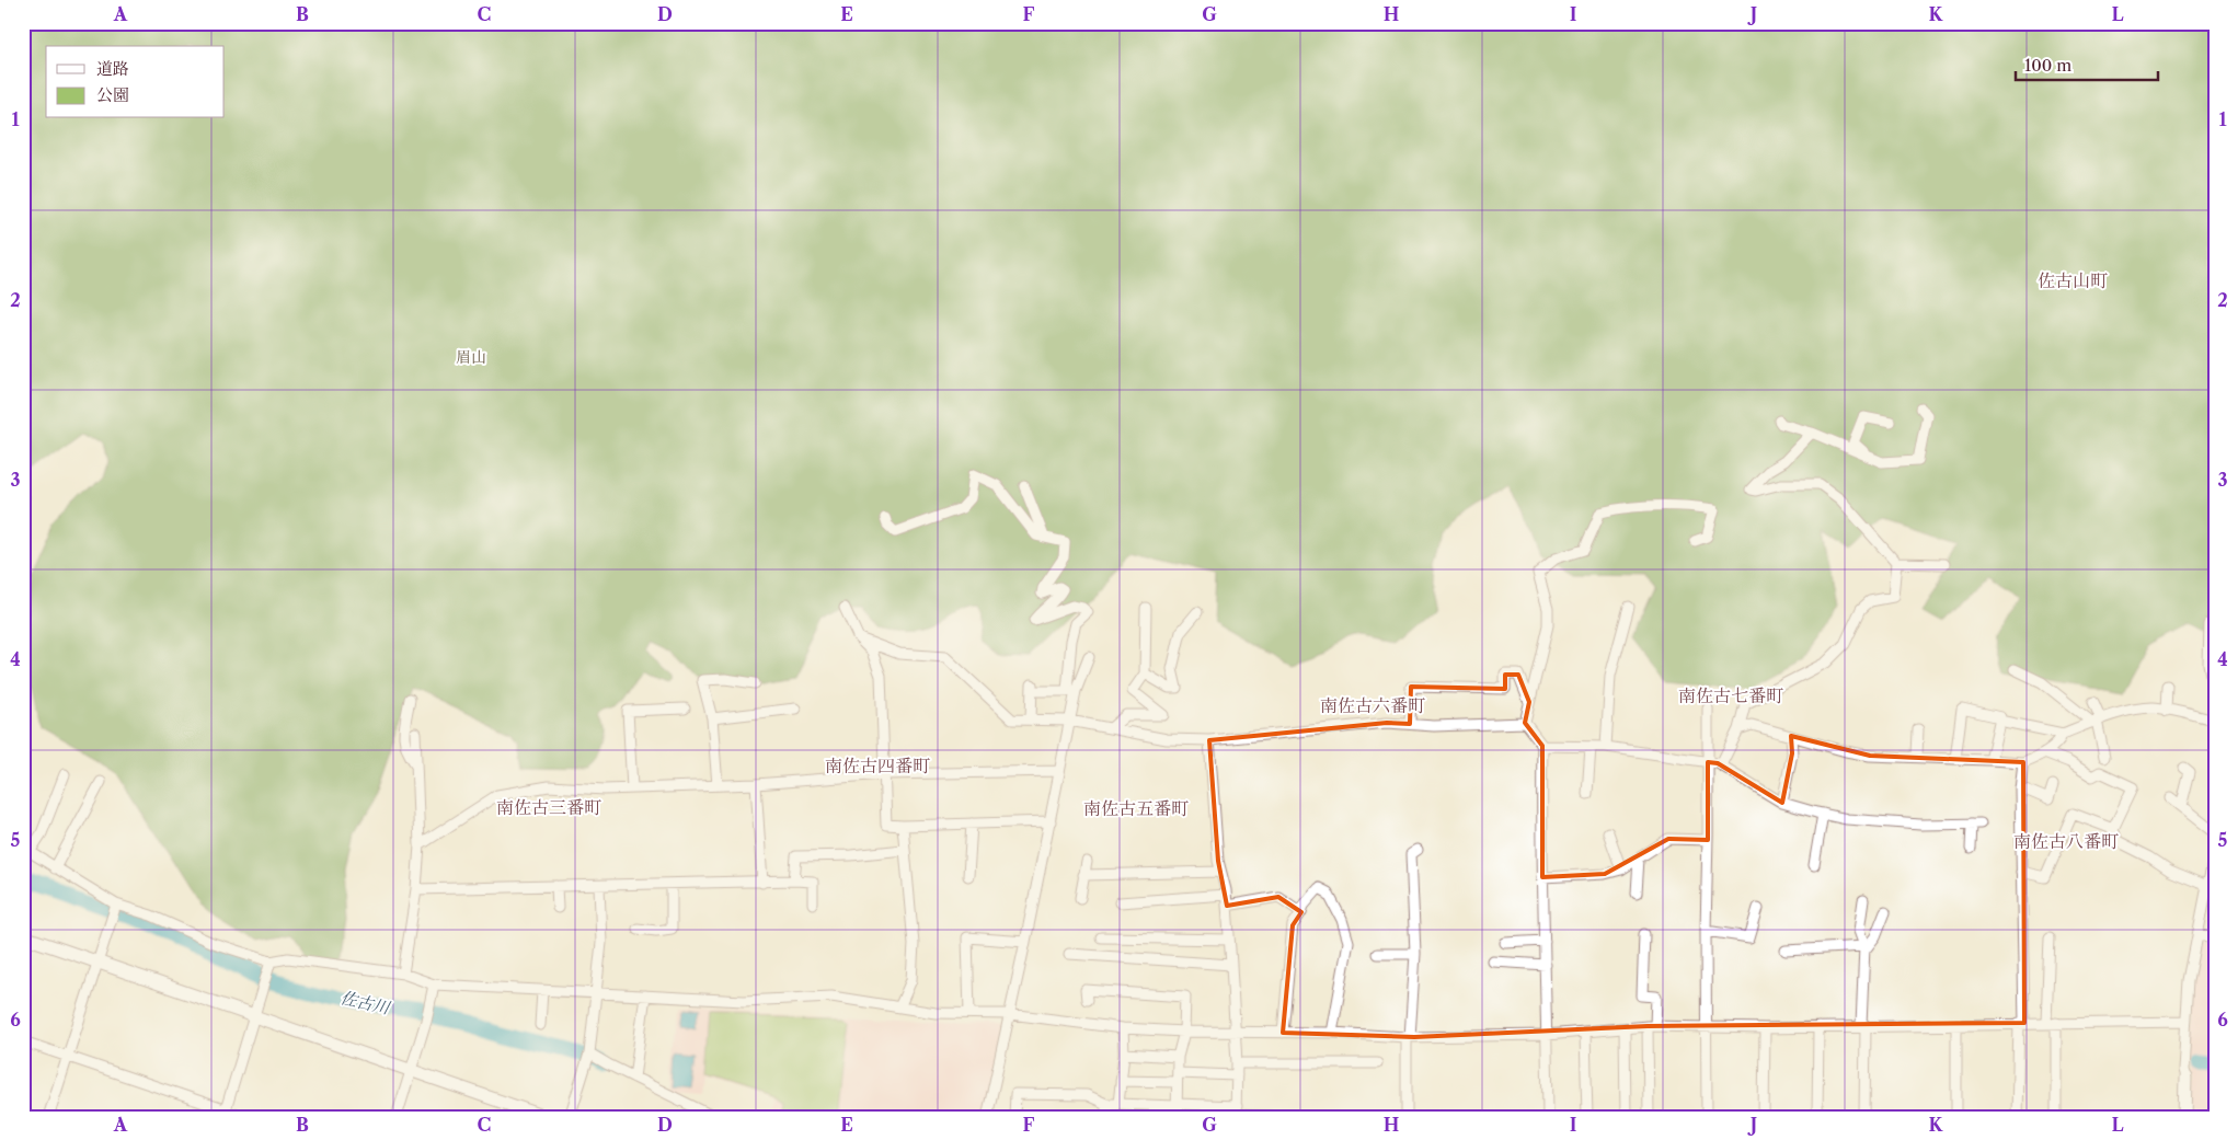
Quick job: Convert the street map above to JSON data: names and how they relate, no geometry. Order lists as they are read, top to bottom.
{
  "districts": [
    "佐古山町",
    "南佐古七番町",
    "南佐古六番町",
    "南佐古四番町",
    "南佐古三番町",
    "南佐古五番町",
    "南佐古八番町"
  ],
  "water": ["佐古川"],
  "parks": ["眉山"],
  "legend": ["道路", "公園"],
  "scale_bar": "100 m",
  "grid": {
    "columns": [
      "A",
      "B",
      "C",
      "D",
      "E",
      "F",
      "G",
      "H",
      "I",
      "J",
      "K",
      "L"
    ],
    "rows": [
      "1",
      "2",
      "3",
      "4",
      "5",
      "6"
    ]
  }
}
